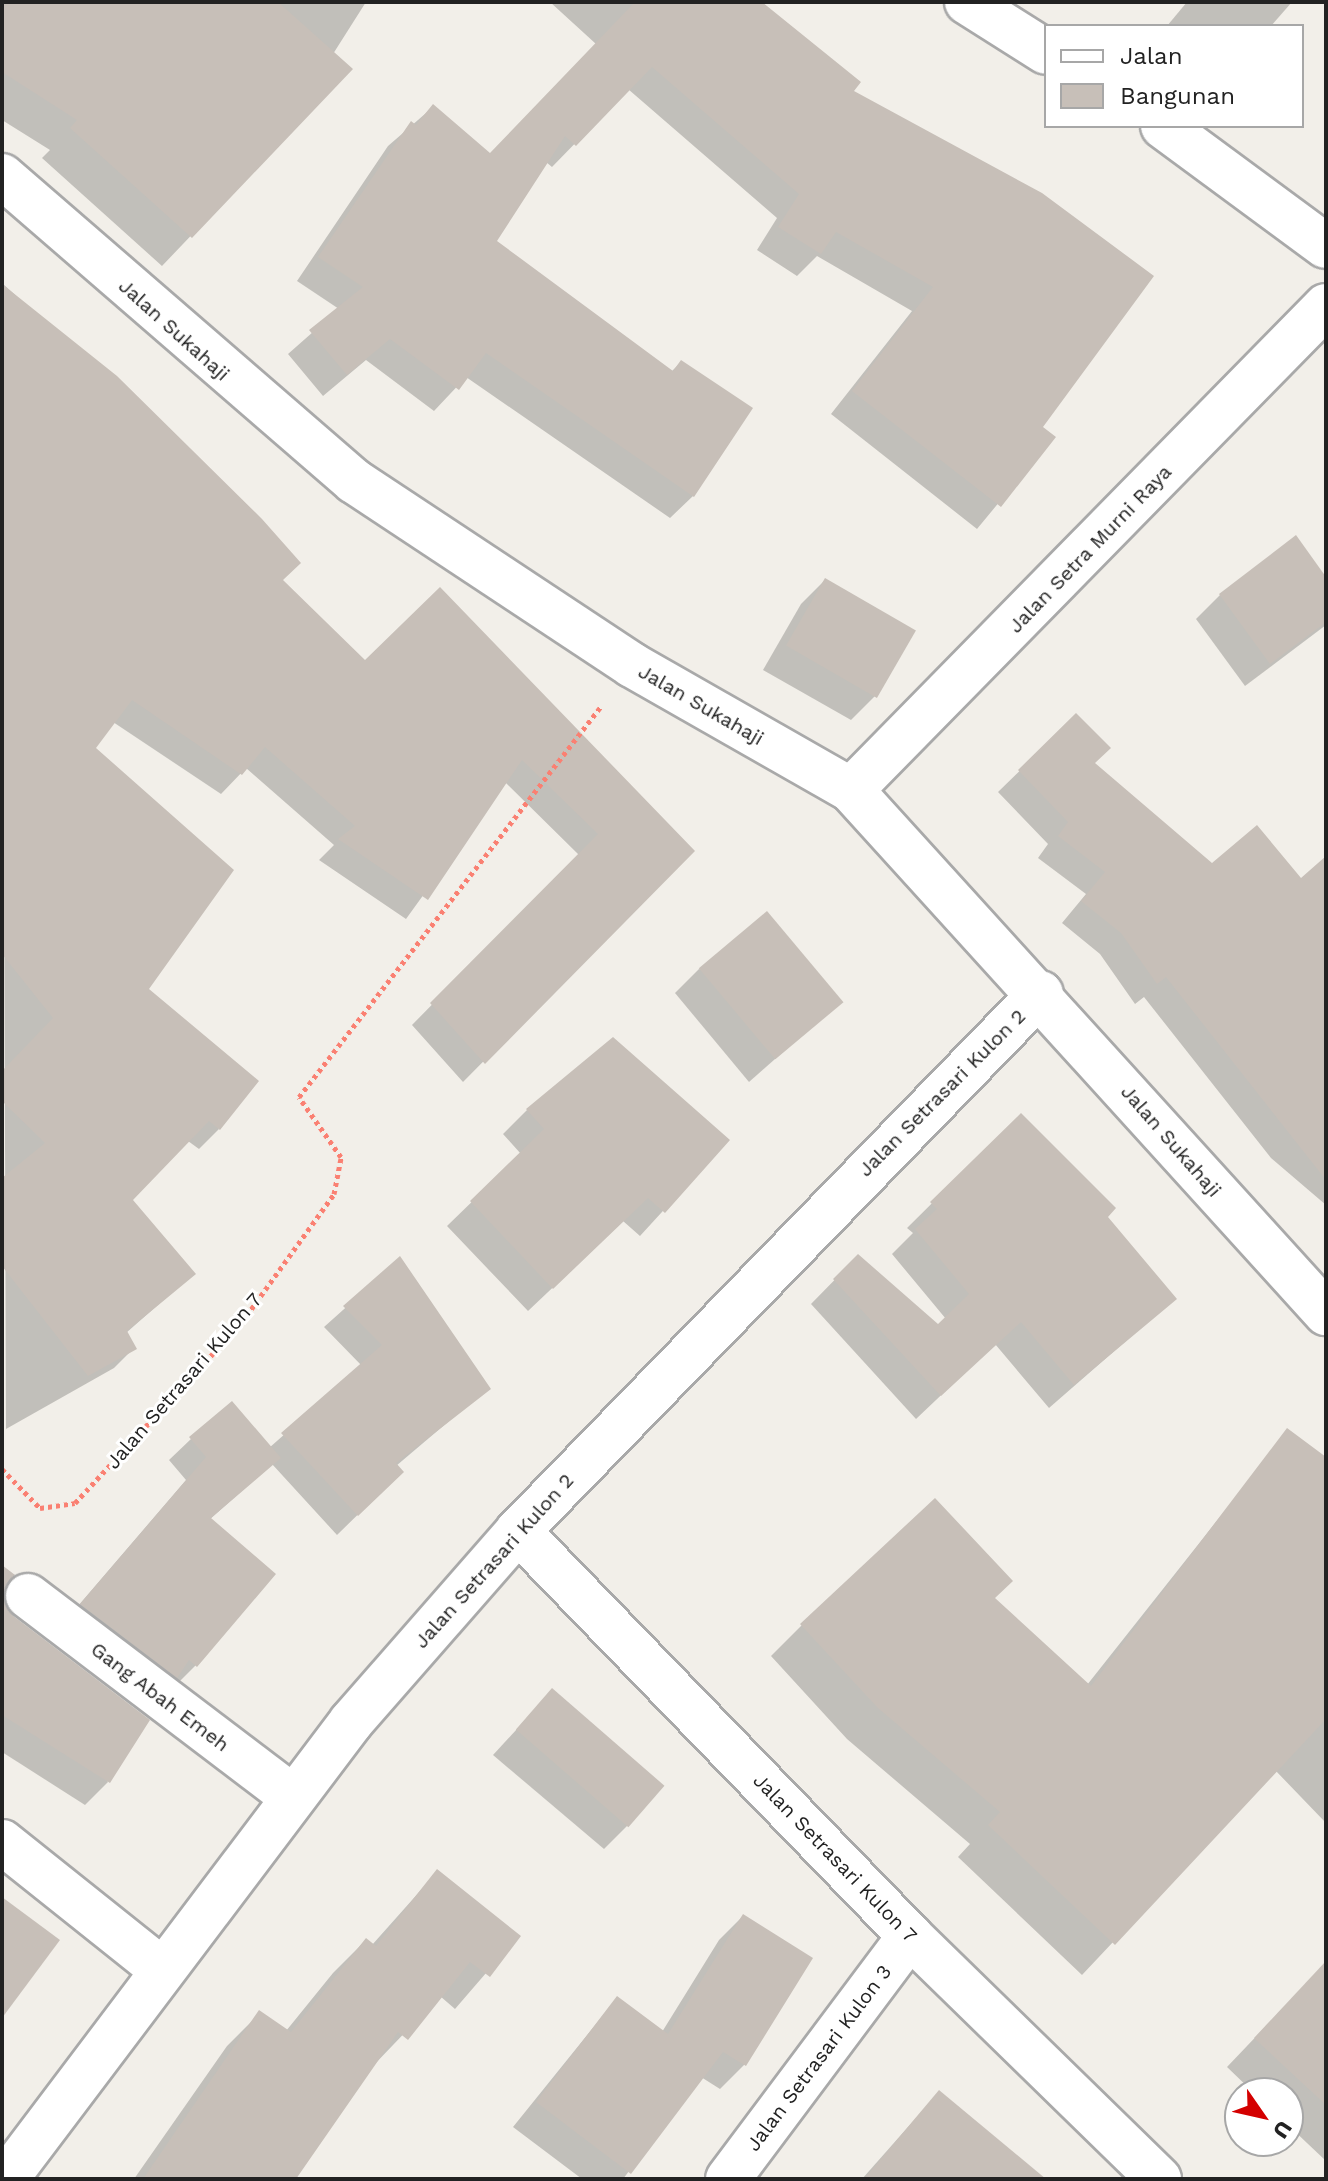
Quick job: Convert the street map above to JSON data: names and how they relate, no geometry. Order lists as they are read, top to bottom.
{
  "streets": {
    "street": [
      "Jalan Sukahaji",
      "Jalan Setra Murni Raya",
      "Jalan Setrasari Kulon 2",
      "Jalan Setrasari Kulon 7",
      "Gang Abah Emeh",
      "Jalan Setrasari Kulon 3"
    ]
  },
  "crossings": [
    ["Jalan Sukahaji", "Jalan Setra Murni Raya"],
    ["Jalan Sukahaji", "Jalan Setrasari Kulon 2"],
    ["Jalan Sukahaji", "Jalan Setrasari Kulon 7"],
    ["Jalan Setrasari Kulon 2", "Jalan Setrasari Kulon 7"],
    ["Jalan Setrasari Kulon 2", "Gang Abah Emeh"],
    ["Jalan Setrasari Kulon 7", "Jalan Setrasari Kulon 3"]
  ],
  "legend": ["Jalan", "Bangunan"],
  "north": "bottom right"
}
